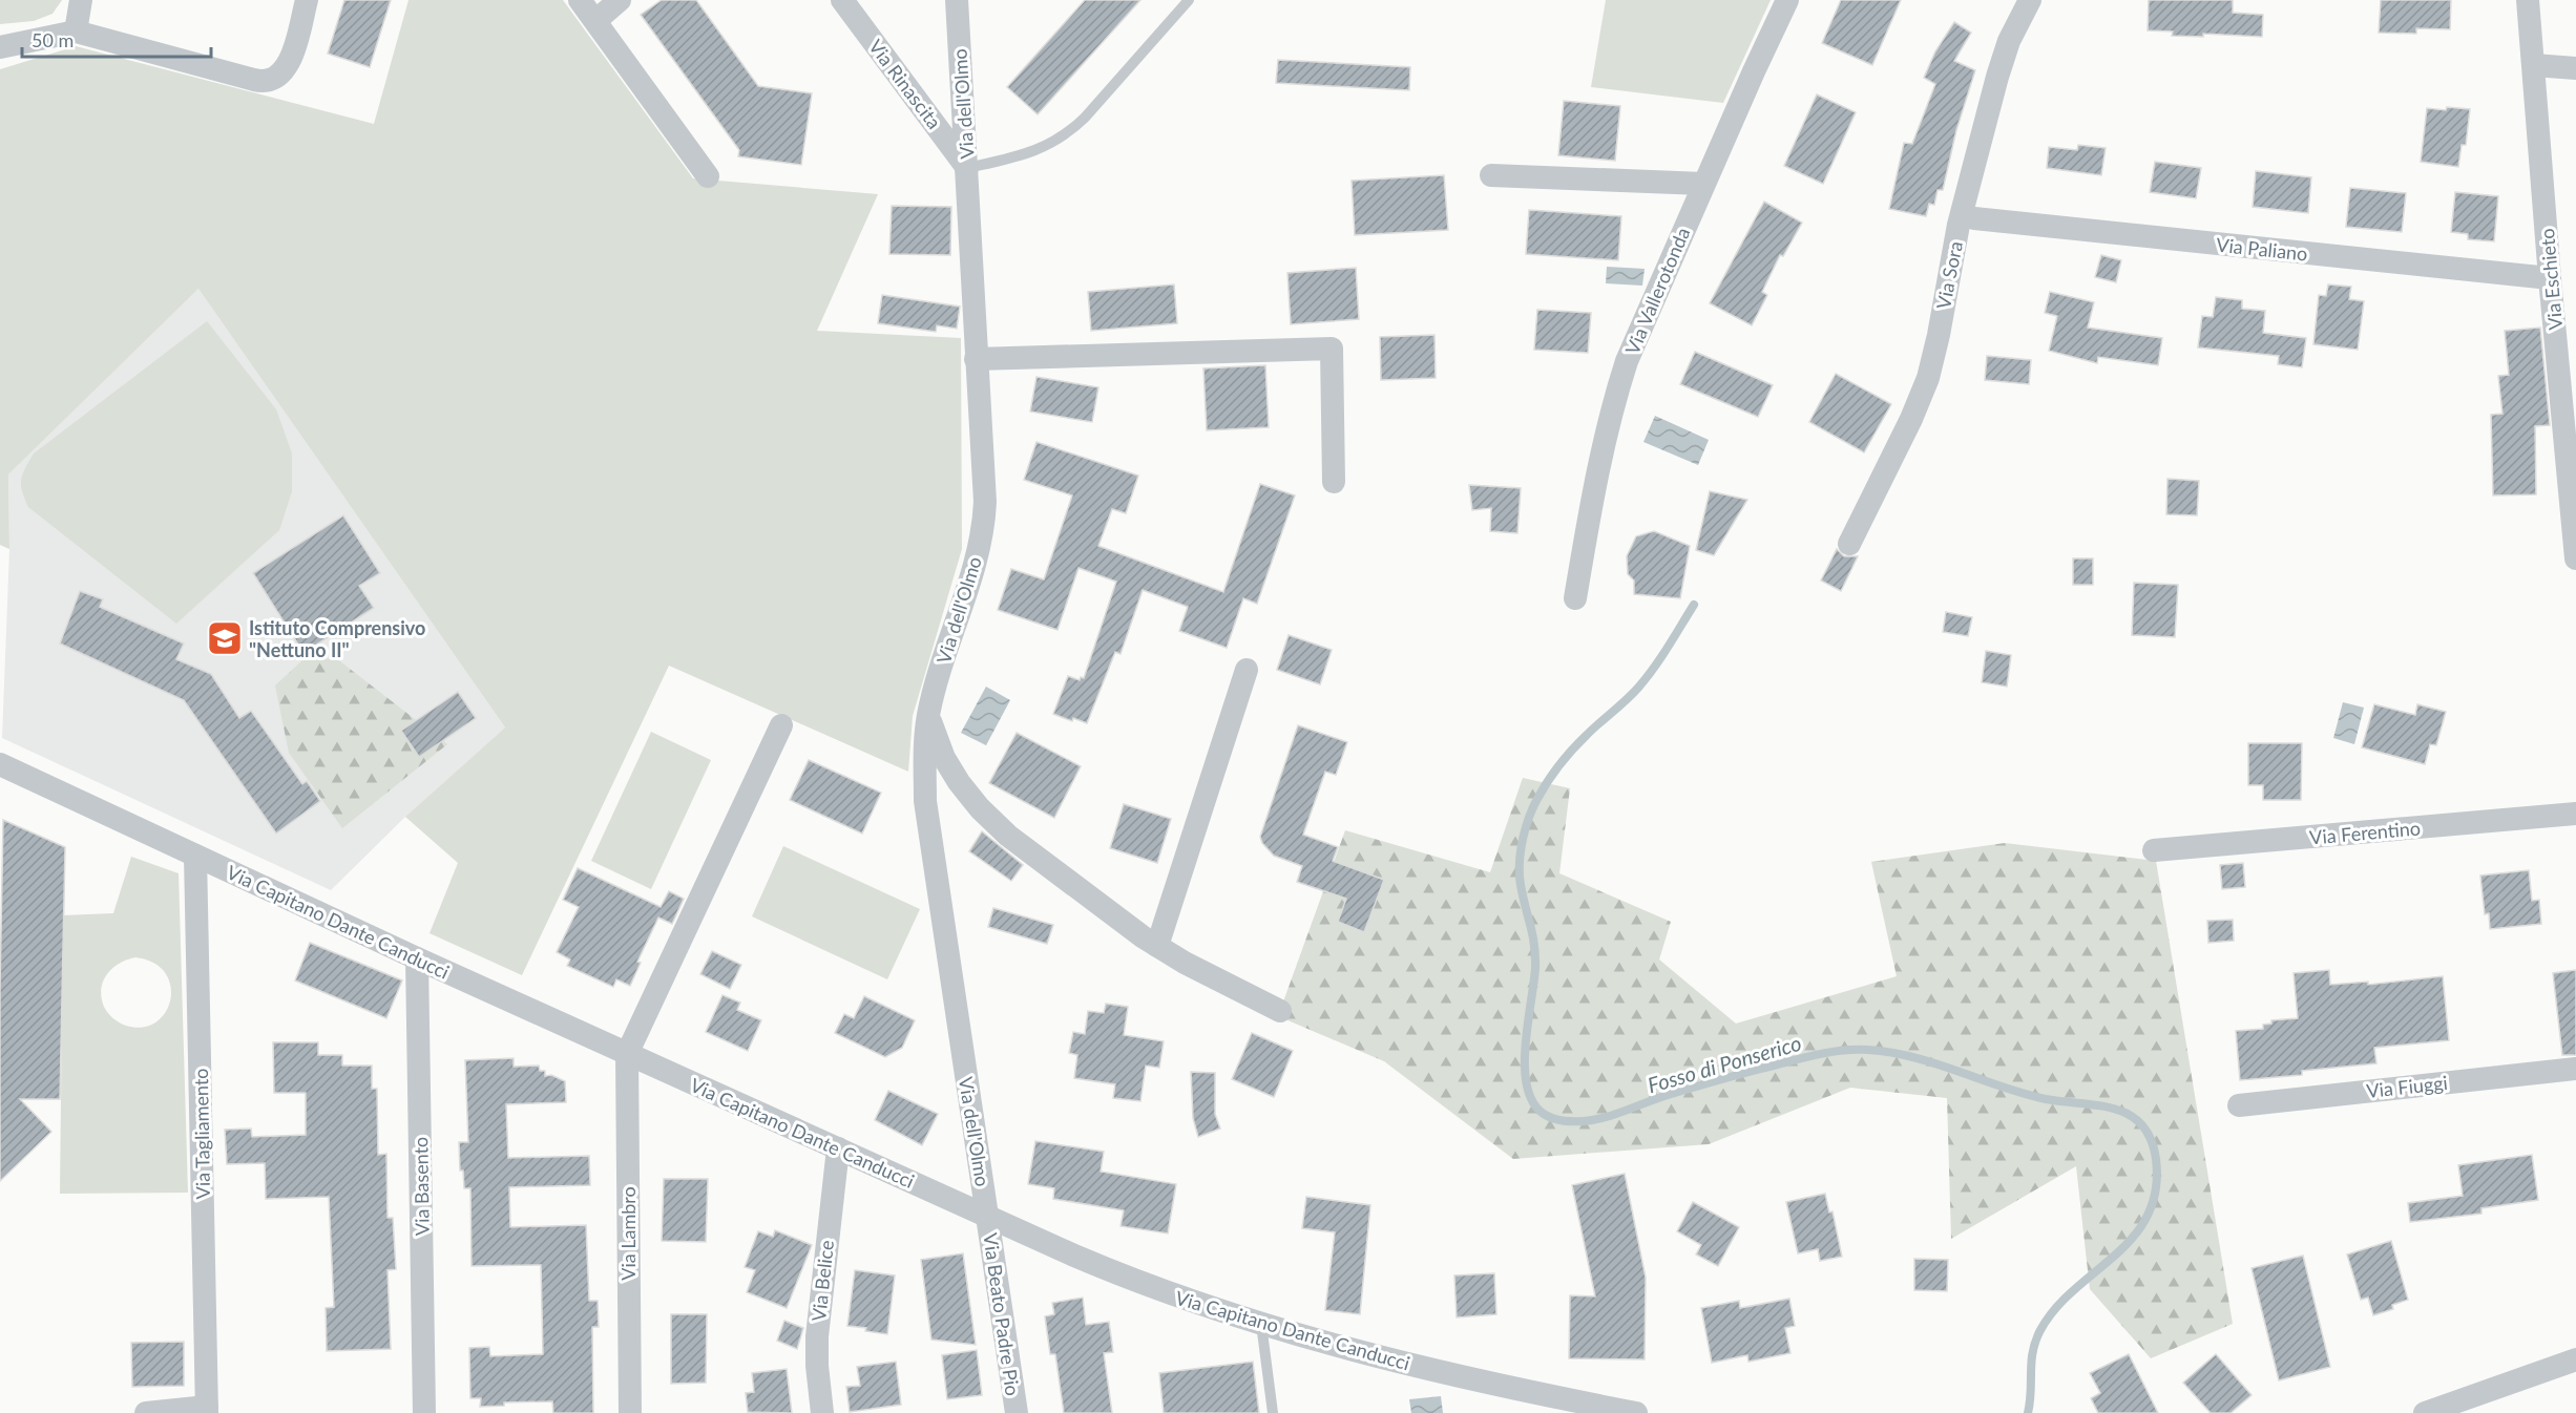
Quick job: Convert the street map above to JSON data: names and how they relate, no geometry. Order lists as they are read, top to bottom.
{
  "streets": {
    "street": [
      "Via Rinascita",
      "Via dell'Olmo",
      "Via Paliano",
      "Via Sora",
      "Via Eschieto",
      "Via Vallerotonda",
      "Via Ferentino",
      "Via Capitano Dante Canducci",
      "Via Fiuggi",
      "Via Tagliamento",
      "Via Basento",
      "Via Lambro",
      "Via Belice",
      "Via Beato Padre Pio"
    ]
  },
  "crossings": [
    ["Via Rinascita", "Via dell'Olmo"],
    ["Via dell'Olmo", "Via Capitano Dante Canducci"],
    ["Via dell'Olmo", "Via Beato Padre Pio"],
    ["Via Paliano", "Via Eschieto"],
    ["Via Capitano Dante Canducci", "Via Tagliamento"],
    ["Via Capitano Dante Canducci", "Via Basento"],
    ["Via Capitano Dante Canducci", "Via Lambro"],
    ["Via Capitano Dante Canducci", "Via Belice"],
    ["Via Capitano Dante Canducci", "Via Beato Padre Pio"]
  ],
  "water": ["Fosso di Ponserico"],
  "places": {
    "school or university": ["Istituto Comprensivo \"Nettuno II\""]
  },
  "scale_bar": "50 m"
}
